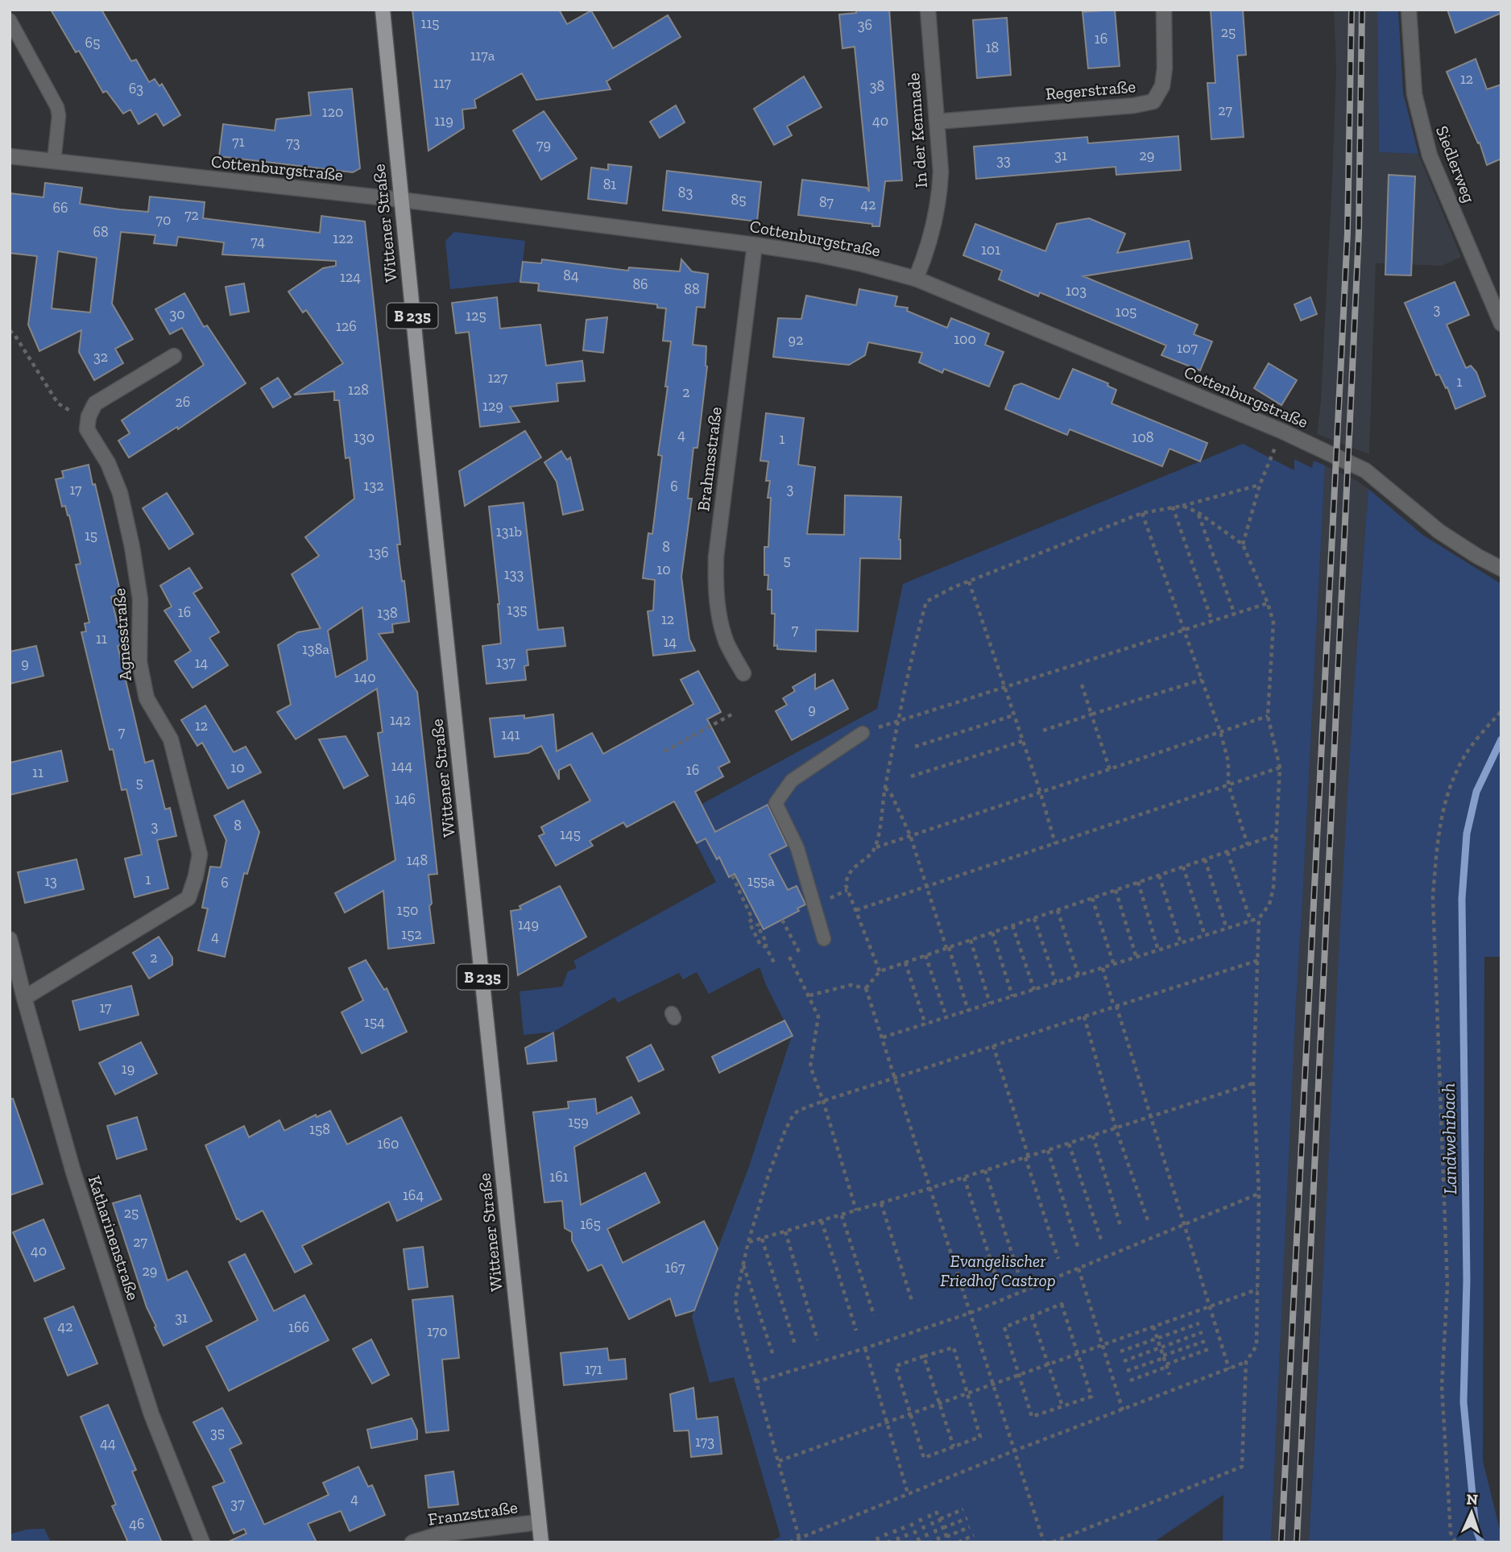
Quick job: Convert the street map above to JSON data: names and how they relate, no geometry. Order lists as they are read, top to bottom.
{
  "streets": {
    "main road": ["Wittener Straße", "B 235"],
    "street": [
      "Regerstraße",
      "In der Kemnade",
      "Siedlerweg",
      "Cottenburgstraße",
      "Brahmsstraße",
      "Agnesstraße",
      "Katharinenstraße",
      "Franzstraße"
    ]
  },
  "crossings": [
    ["Regerstraße", "In der Kemnade"],
    ["In der Kemnade", "Cottenburgstraße"],
    ["Cottenburgstraße", "Wittener Straße"],
    ["Cottenburgstraße", "Brahmsstraße"],
    ["Wittener Straße", "Franzstraße"],
    ["Agnesstraße", "Katharinenstraße"]
  ],
  "water": ["Landwehrbach"],
  "parks": ["Evangelischer Friedhof Castrop"],
  "house_numbers": [
    "115",
    "36",
    "25",
    "16",
    "65",
    "18",
    "117a",
    "12",
    "117",
    "38",
    "63",
    "27",
    "120",
    "119",
    "40",
    "71",
    "73",
    "79",
    "31",
    "29",
    "33",
    "81",
    "83",
    "85",
    "87",
    "42",
    "66",
    "72",
    "70",
    "68",
    "122",
    "74",
    "101",
    "84",
    "124",
    "86",
    "88",
    "103",
    "3",
    "105",
    "30",
    "125",
    "126",
    "100",
    "92",
    "107",
    "32",
    "127",
    "1",
    "128",
    "2",
    "26",
    "129",
    "4",
    "130",
    "108",
    "1",
    "132",
    "6",
    "3",
    "17",
    "131b",
    "15",
    "8",
    "136",
    "5",
    "10",
    "133",
    "135",
    "16",
    "138",
    "12",
    "7",
    "11",
    "14",
    "138a",
    "137",
    "14",
    "9",
    "140",
    "9",
    "142",
    "12",
    "7",
    "141",
    "144",
    "10",
    "16",
    "11",
    "5",
    "146",
    "8",
    "3",
    "145",
    "148",
    "1",
    "13",
    "155a",
    "6",
    "150",
    "149",
    "152",
    "4",
    "2",
    "17",
    "154",
    "19",
    "159",
    "158",
    "160",
    "161",
    "164",
    "25",
    "165",
    "27",
    "40",
    "167",
    "29",
    "31",
    "42",
    "166",
    "170",
    "171",
    "35",
    "173",
    "44",
    "4",
    "37",
    "46"
  ],
  "north": "top"
}
